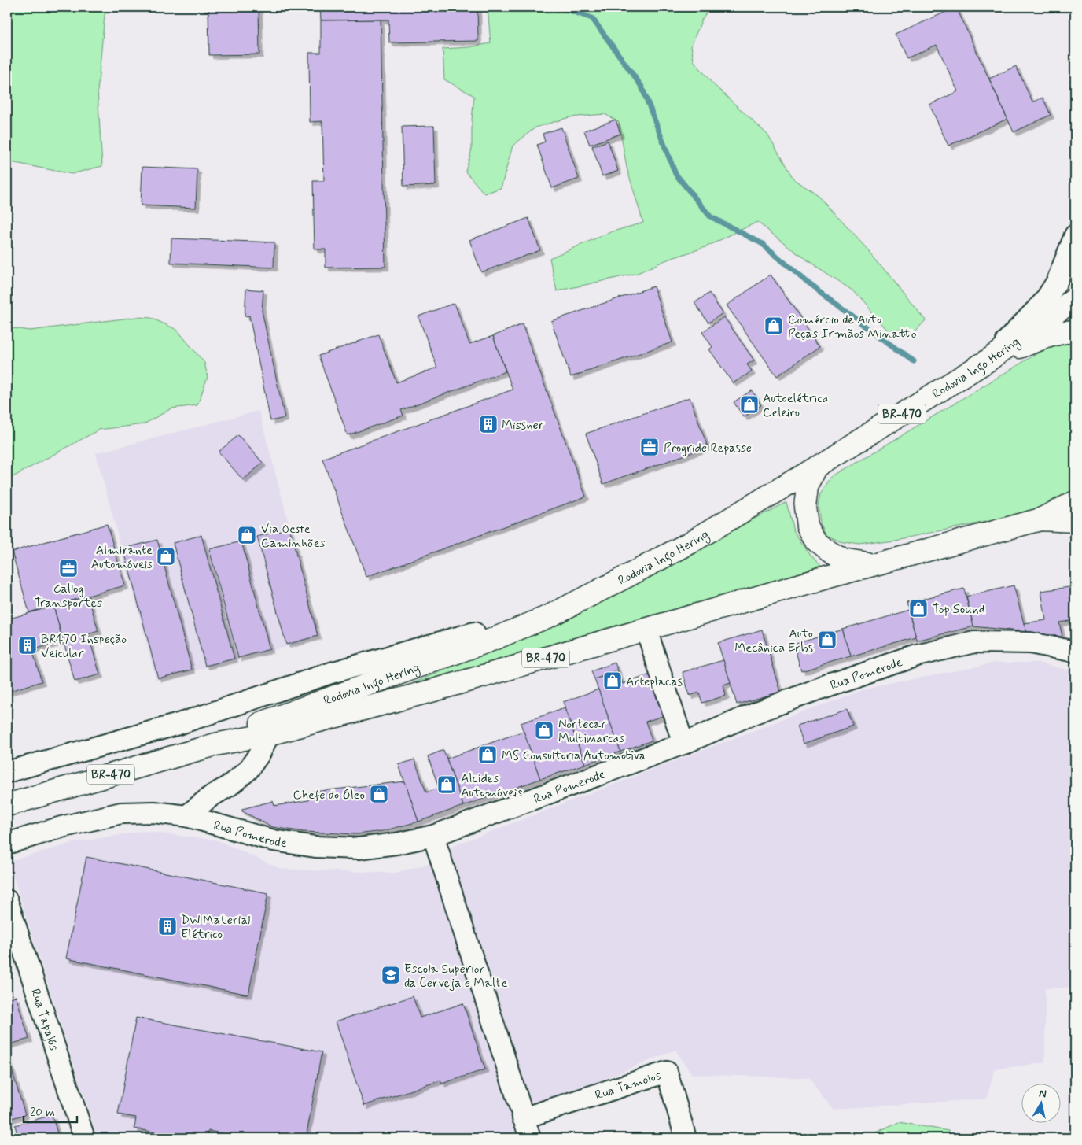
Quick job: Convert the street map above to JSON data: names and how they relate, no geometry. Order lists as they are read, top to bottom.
{
  "streets": {
    "main road": ["Rodovia Ingo Hering", "BR-470"],
    "street": ["Rua Pomerode", "Rua Tapajós", "Rua Tamoios"]
  },
  "places": {
    "shop": [
      "Comércio de Auto Peças Irmãos Minatto",
      "Autoelétrica Celeiro",
      "Via Oeste Caminhões",
      "Almirante Automóveis",
      "Top Sound",
      "Auto Mecânica Erbs",
      "Arteplacas",
      "Nortecar Multimarcas",
      "MS Consultoria Automotiva",
      "Alcides Automóveis",
      "Chefe do Óleo"
    ],
    "building": ["Missner", "BR470 Inspeção Veicular", "DW Material Elétrico"],
    "office": ["Progride Repasse", "Gallog Transportes"],
    "school or university": ["Escola Superior da Cerveja e Malte"]
  },
  "scale_bar": "20 m",
  "north": "top"
}
